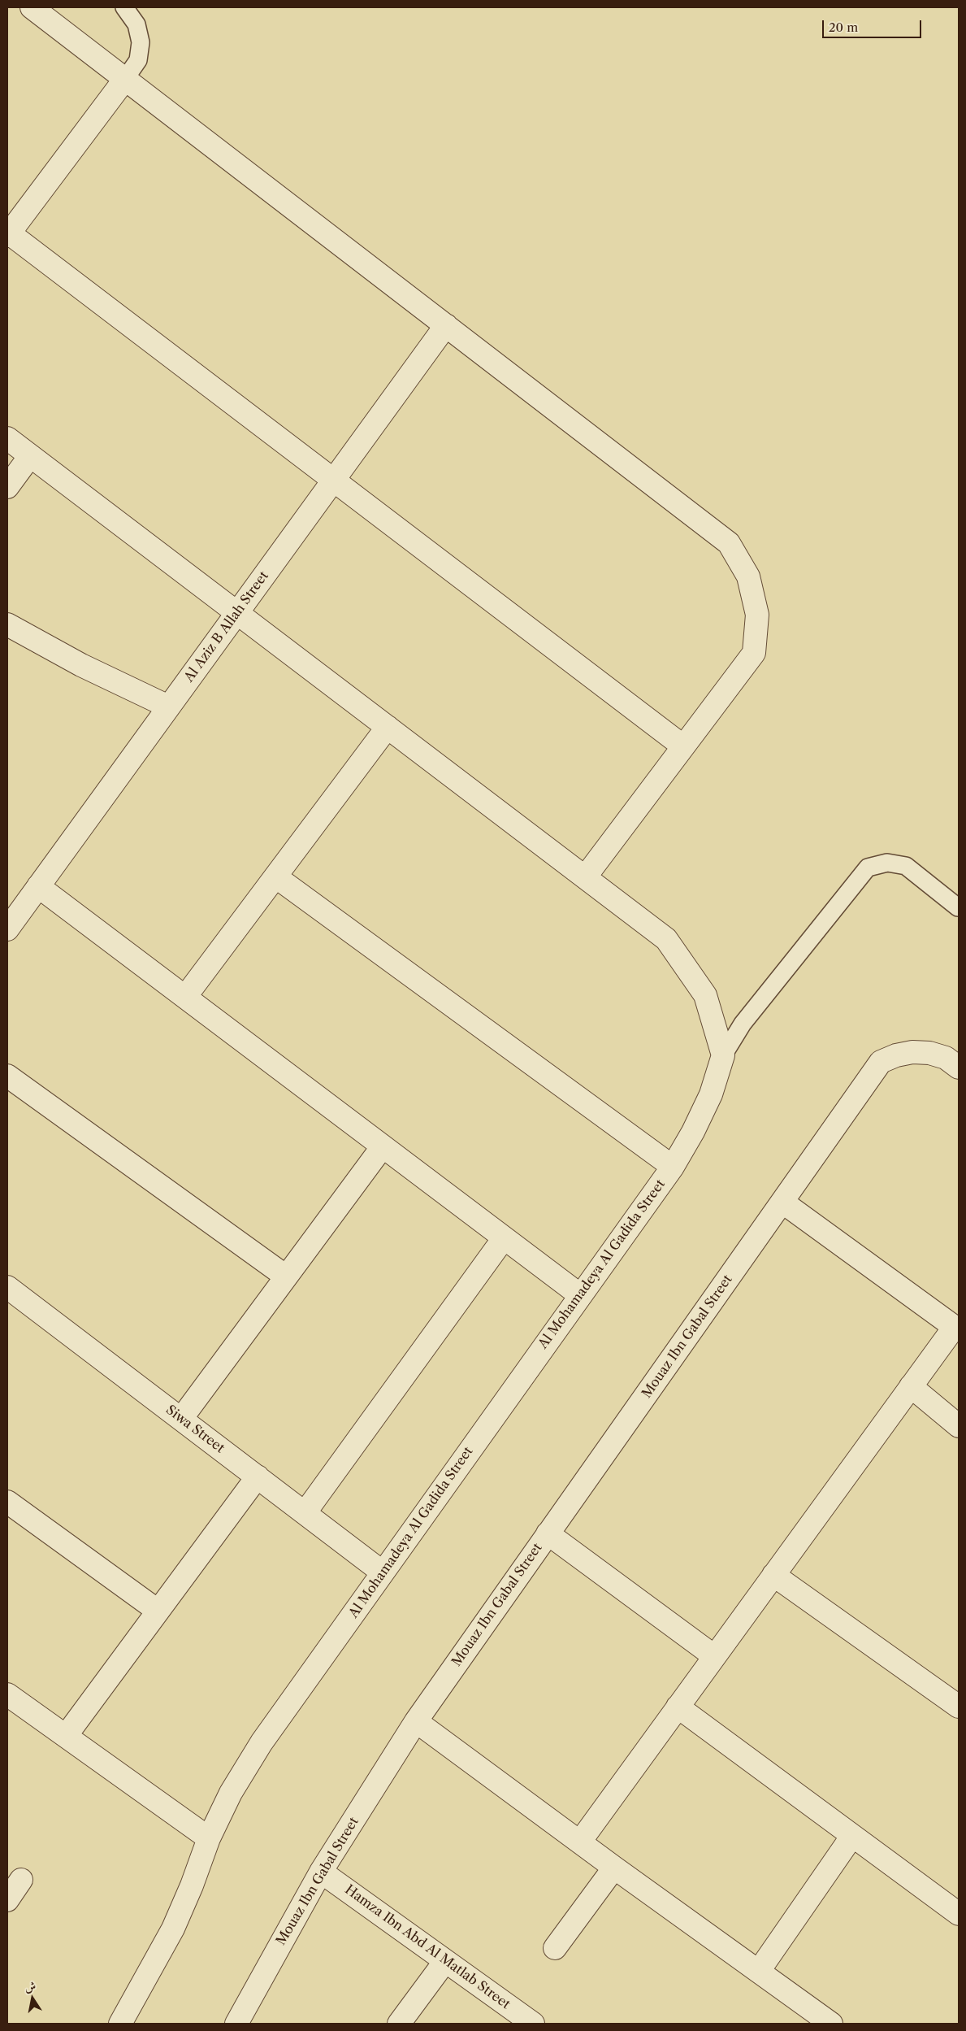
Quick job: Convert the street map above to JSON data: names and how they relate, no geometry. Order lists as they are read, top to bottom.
{
  "streets": {
    "street": [
      "Al Aziz B Allah Street",
      "Al Mohamadeya Al Gadida Street",
      "Mouaz Ibn Gabal Street",
      "Siwa Street",
      "Hamza Ibn Abd Al Matlab Street"
    ]
  },
  "crossings": [
    ["Al Mohamadeya Al Gadida Street", "Siwa Street"],
    ["Mouaz Ibn Gabal Street", "Hamza Ibn Abd Al Matlab Street"]
  ],
  "scale_bar": "20 m",
  "north": "top"
}
